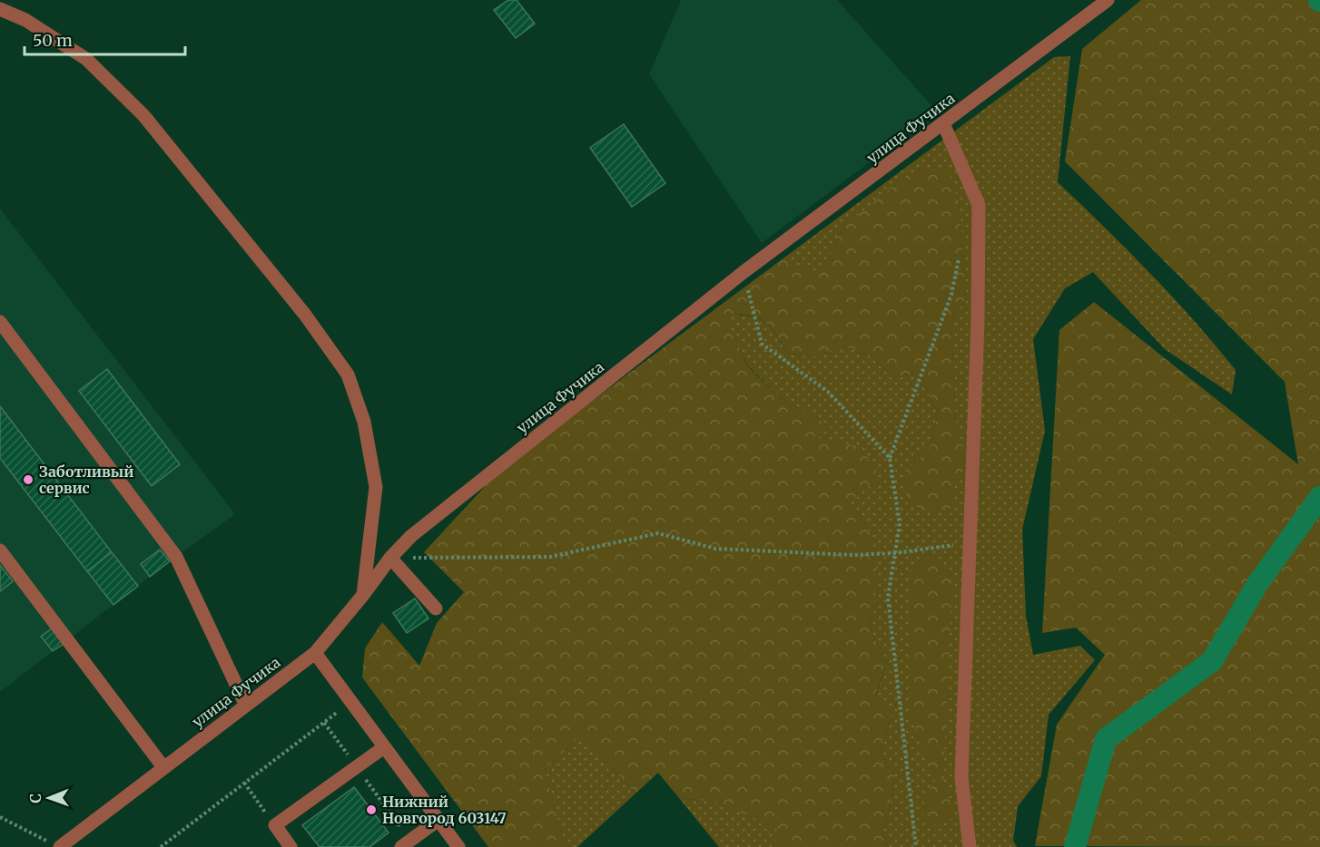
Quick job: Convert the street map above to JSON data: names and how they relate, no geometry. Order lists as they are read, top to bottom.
{
  "streets": {
    "street": ["улица Фучика"]
  },
  "places": ["Заботливый сервис", "Нижний Новгород 603147"],
  "scale_bar": "50 m",
  "north": "left"
}
